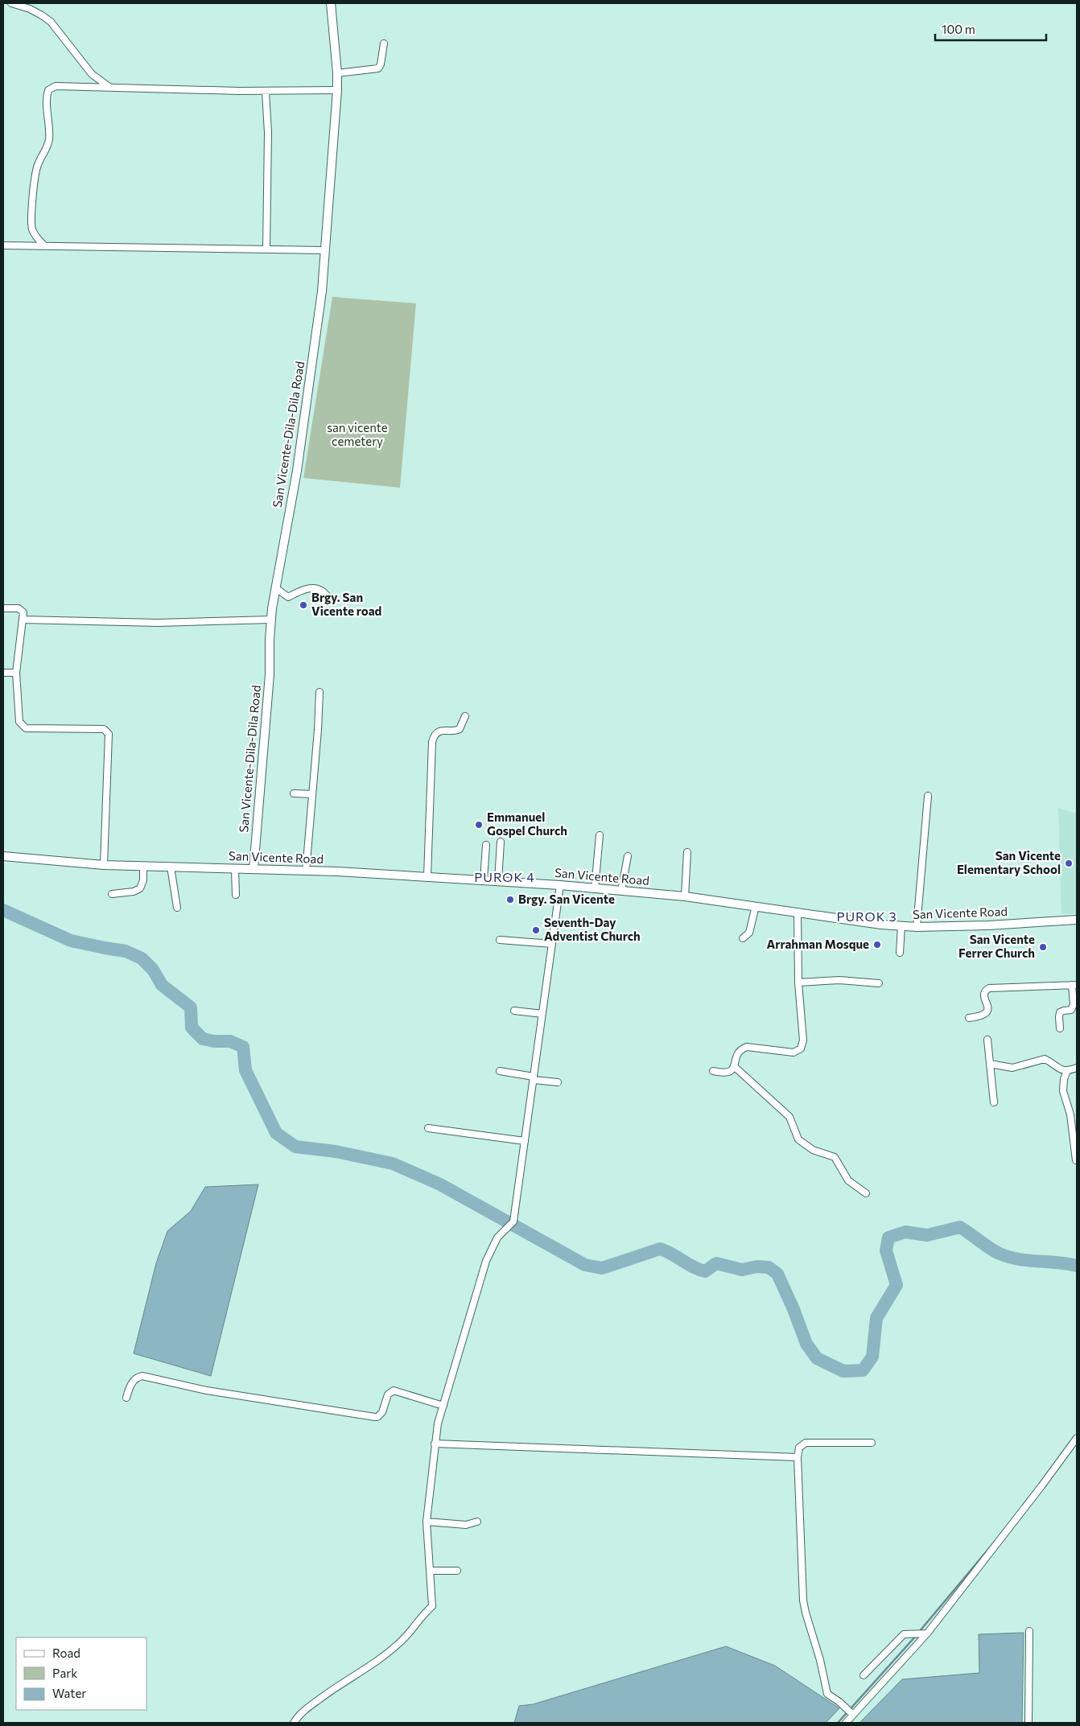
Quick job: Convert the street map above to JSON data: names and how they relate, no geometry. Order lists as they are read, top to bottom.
{
  "streets": {
    "street": ["San Vicente-Dila-Dila Road", "San Vicente Road"]
  },
  "crossings": [
    ["San Vicente-Dila-Dila Road", "San Vicente Road"]
  ],
  "districts": ["PUROK 4", "PUROK 3"],
  "parks": ["san vicente cemetery"],
  "places": [
    "Brgy. San Vicente road",
    "Emmanuel Gospel Church",
    "San Vicente Elementary School",
    "Brgy. San Vicente",
    "Seventh-Day Adventist Church",
    "Arrahman Mosque",
    "San Vicente Ferrer Church"
  ],
  "legend": ["Road", "Park", "Water"],
  "scale_bar": "100 m"
}
